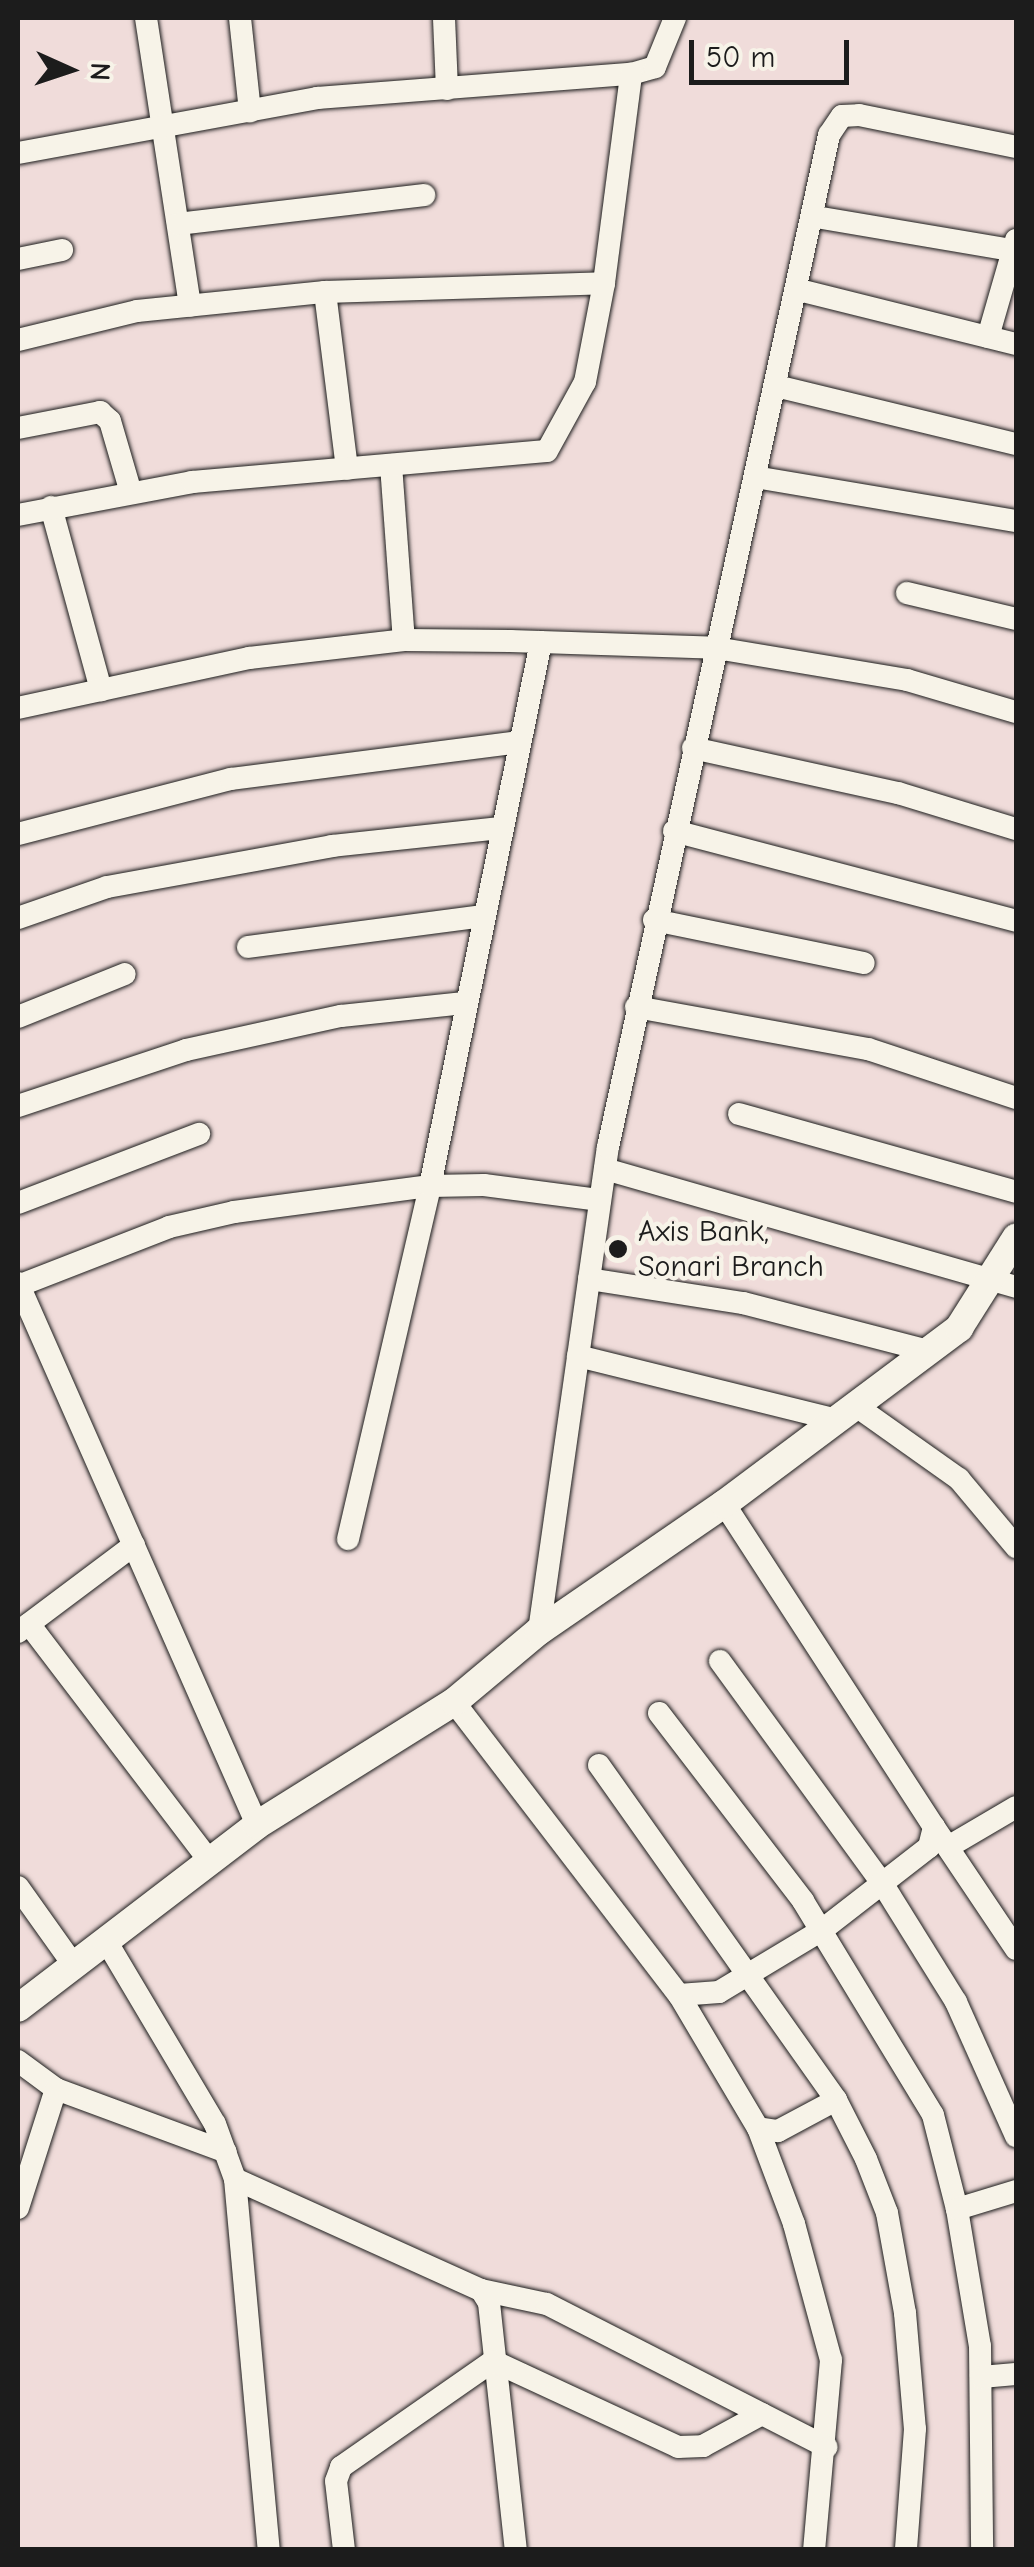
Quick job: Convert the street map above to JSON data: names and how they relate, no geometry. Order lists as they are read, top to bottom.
{
  "places": ["Axis Bank, Sonari Branch"],
  "scale_bar": "50 m",
  "north": "right"
}
